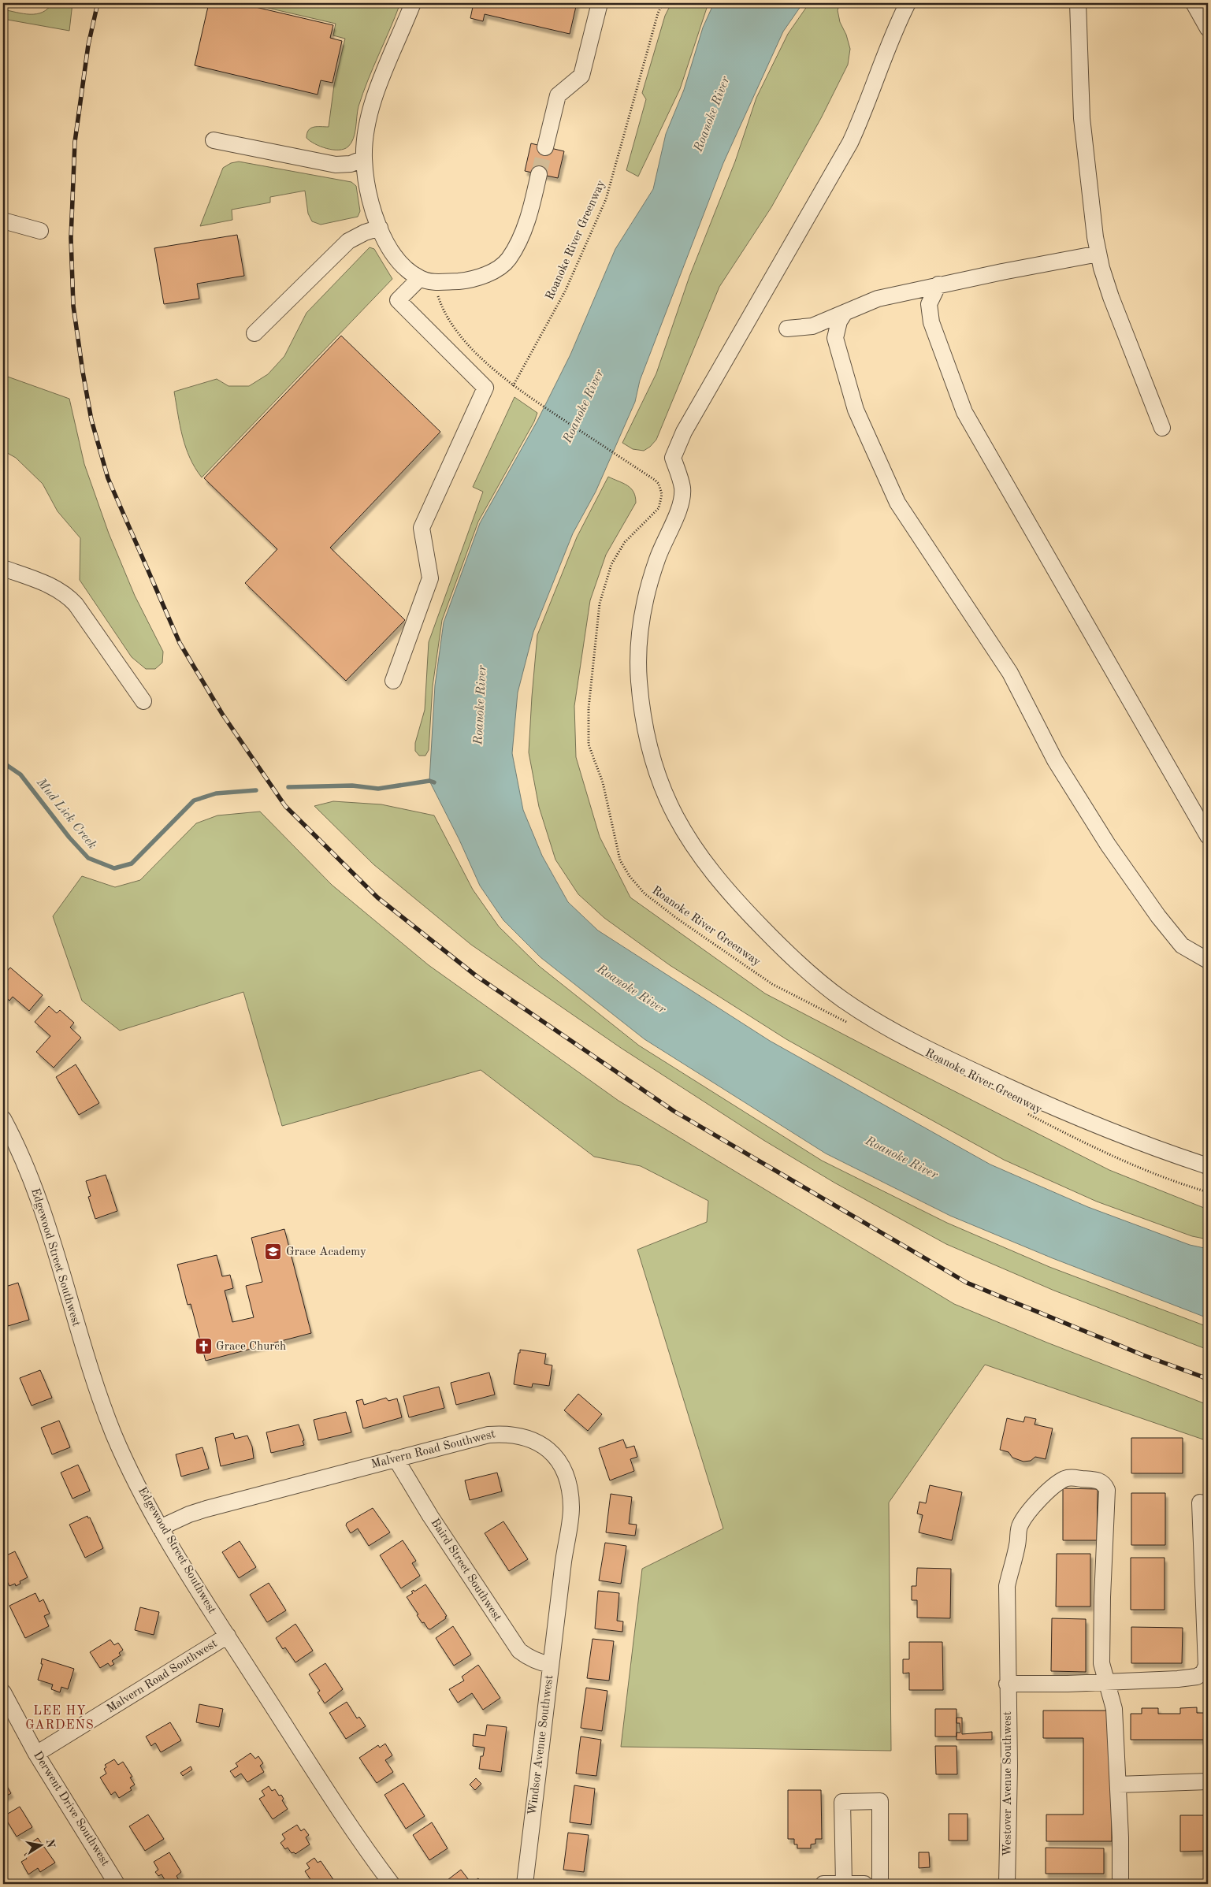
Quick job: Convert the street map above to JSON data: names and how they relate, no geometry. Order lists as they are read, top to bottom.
{
  "streets": {
    "street": [
      "Edgewood Street Southwest",
      "Malvern Road Southwest",
      "Baird Street Southwest",
      "Windsor Avenue Southwest",
      "Westover Avenue Southwest",
      "Derwent Drive Southwest"
    ],
    "path": ["Roanoke River Greenway"]
  },
  "crossings": [
    ["Edgewood Street Southwest", "Malvern Road Southwest"],
    ["Malvern Road Southwest", "Baird Street Southwest"],
    ["Malvern Road Southwest", "Windsor Avenue Southwest"],
    ["Malvern Road Southwest", "Derwent Drive Southwest"],
    ["Baird Street Southwest", "Windsor Avenue Southwest"]
  ],
  "districts": ["LEE HY GARDENS"],
  "water": ["Roanoke River", "Mud Lick Creek"],
  "places": {
    "school or university": ["Grace Academy"],
    "church": ["Grace Church"]
  },
  "north": "right"
}
